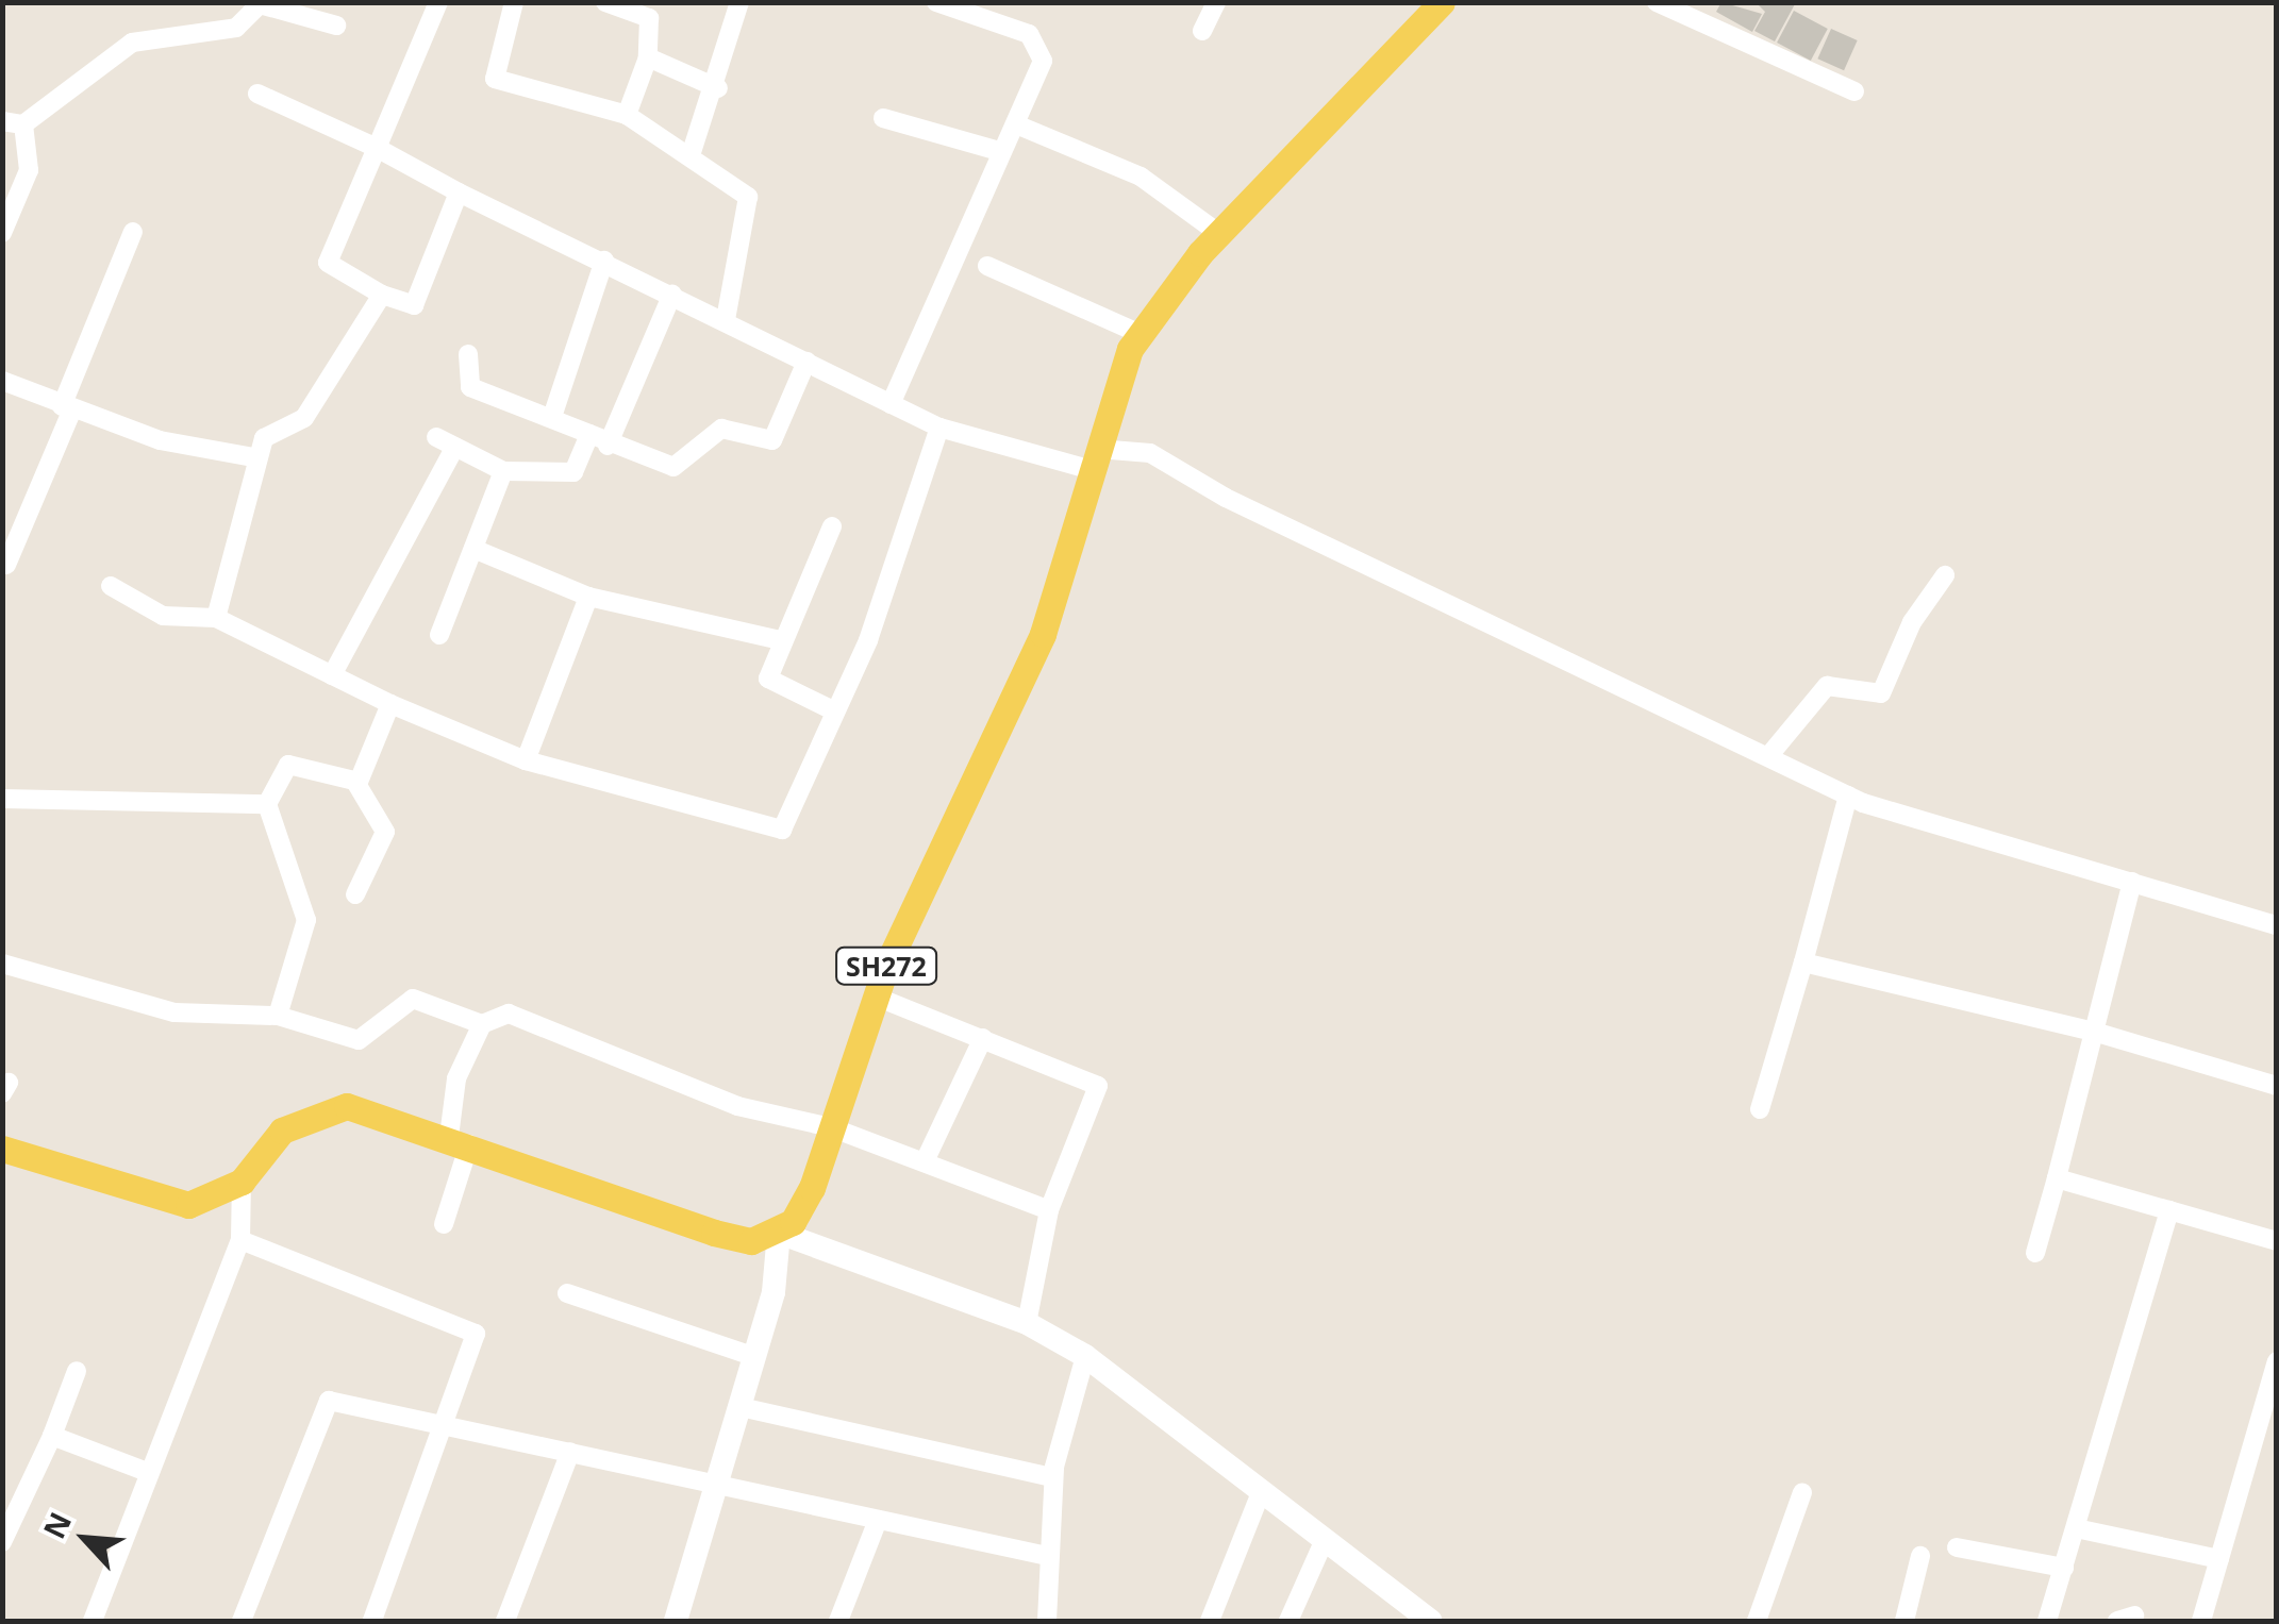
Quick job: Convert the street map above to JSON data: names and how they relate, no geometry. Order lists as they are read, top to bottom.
{
  "streets": {
    "main road": ["SH272"]
  },
  "north": "top left"
}
